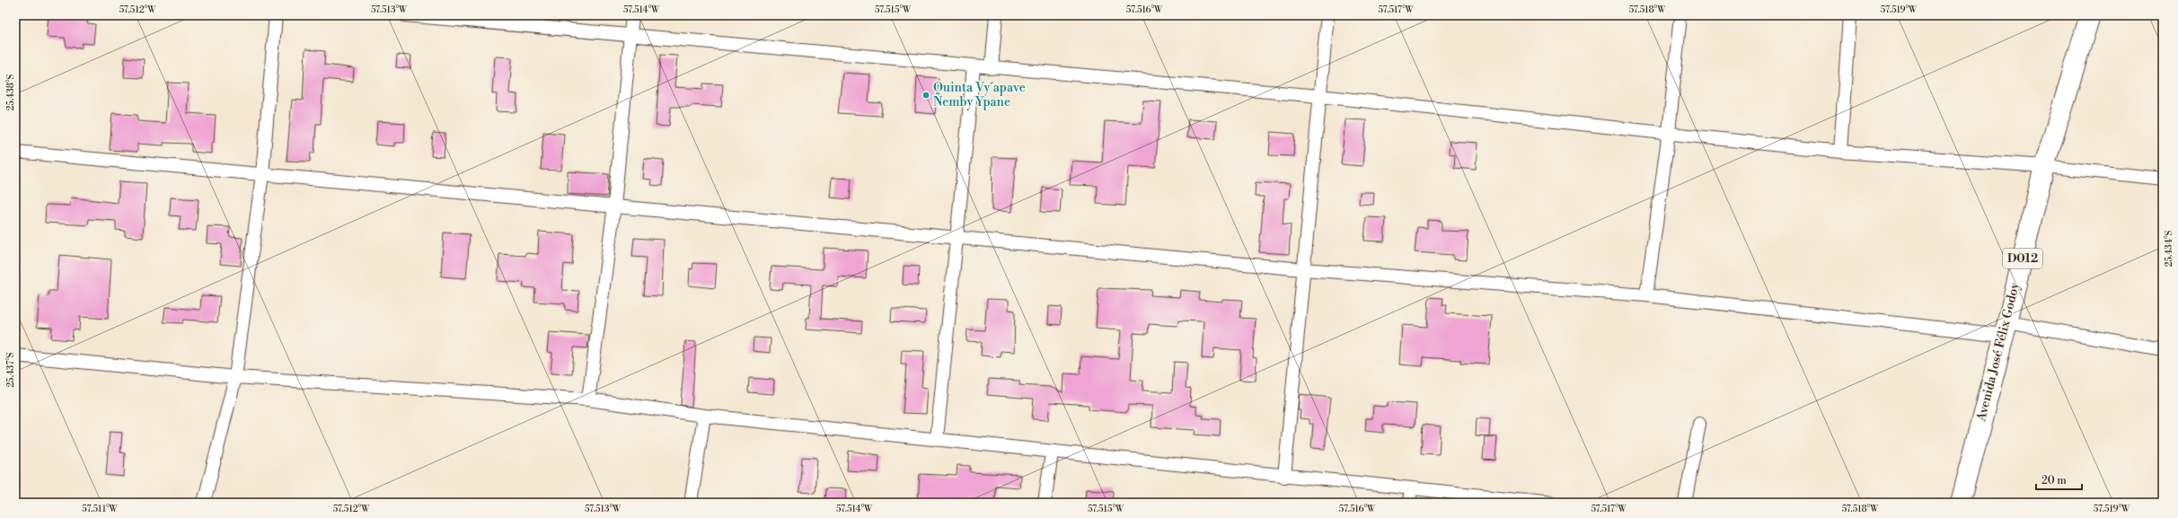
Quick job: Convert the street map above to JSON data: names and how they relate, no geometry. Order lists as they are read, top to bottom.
{
  "streets": {
    "main road": ["D012", "Avenida José Félix Godoy"]
  },
  "places": ["Quinta Vy´apave Ñemby Ypane"],
  "scale_bar": "20 m",
  "coordinates": [
    "57.512°W",
    "57.513°W",
    "57.514°W",
    "57.515°W",
    "57.516°W",
    "57.517°W",
    "57.518°W",
    "57.519°W",
    "25.438°S",
    "25.434°S",
    "25.437°S",
    "57.511°W"
  ]
}
